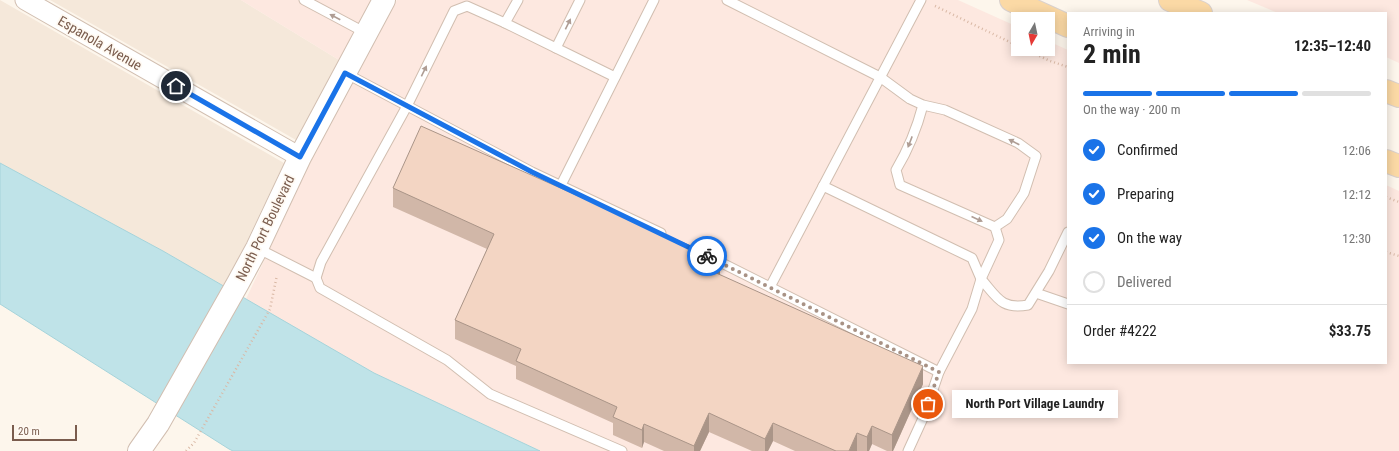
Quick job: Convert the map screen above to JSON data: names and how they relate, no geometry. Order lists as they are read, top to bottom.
{
  "streets": {
    "street": ["Espanola Avenue", "North Port Boulevard"]
  },
  "crossings": [
    ["Espanola Avenue", "North Port Boulevard"]
  ],
  "places": ["North Port Village Laundry"],
  "scale_bar": "20 m",
  "north": "bottom",
  "page": {
    "heading": ["2 min", "Arriving in", "12:35–12:40"],
    "panel": ["Order #4222", "$33.75"],
    "bar": "On the way · 200 m",
    "list": [
      ["Confirmed", "12:06"],
      ["Preparing", "12:12"],
      ["On the way", "12:30"],
      "Delivered"
    ],
    "bubble": "North Port Village Laundry",
    "scale": "20 m"
  }
}
